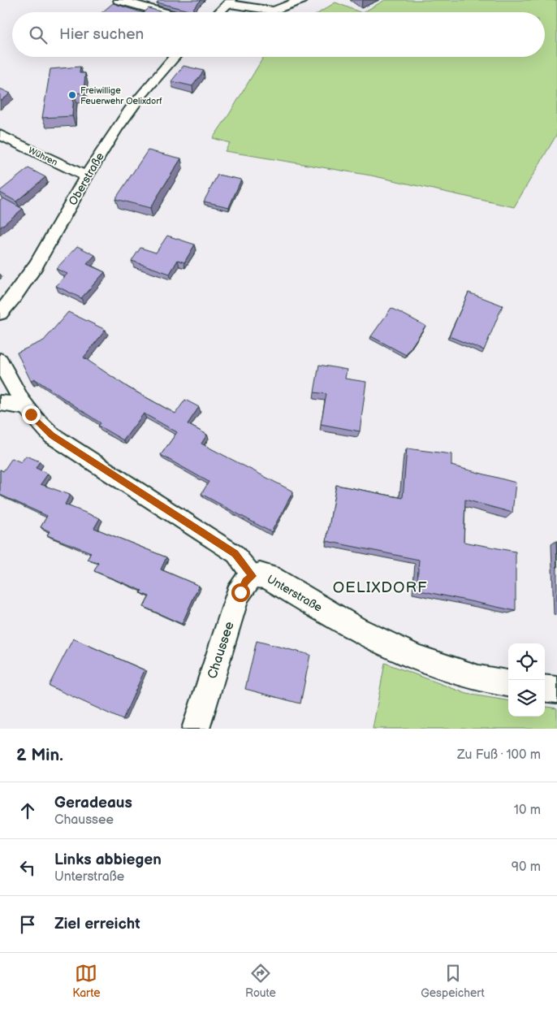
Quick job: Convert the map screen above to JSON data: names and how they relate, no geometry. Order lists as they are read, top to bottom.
{
  "streets": {
    "street": [
      "Wühren",
      "Oberstraße",
      "Unterstraße",
      "Chaussee"
    ]
  },
  "crossings": [
    ["Wühren", "Oberstraße"],
    ["Unterstraße", "Chaussee"]
  ],
  "districts": ["OELIXDORF"],
  "places": ["Freiwillige Feuerwehr Oelixdorf"],
  "page": {
    "search": "Hier suchen",
    "heading": ["2 Min.", "Zu Fuß · 100 m"],
    "list": [
      ["Geradeaus", "Chaussee", "10 m"],
      ["Links abbiegen", "Unterstraße", "90 m"],
      "Ziel erreicht"
    ],
    "nav": ["Karte", "Route", "Gespeichert"]
  }
}
